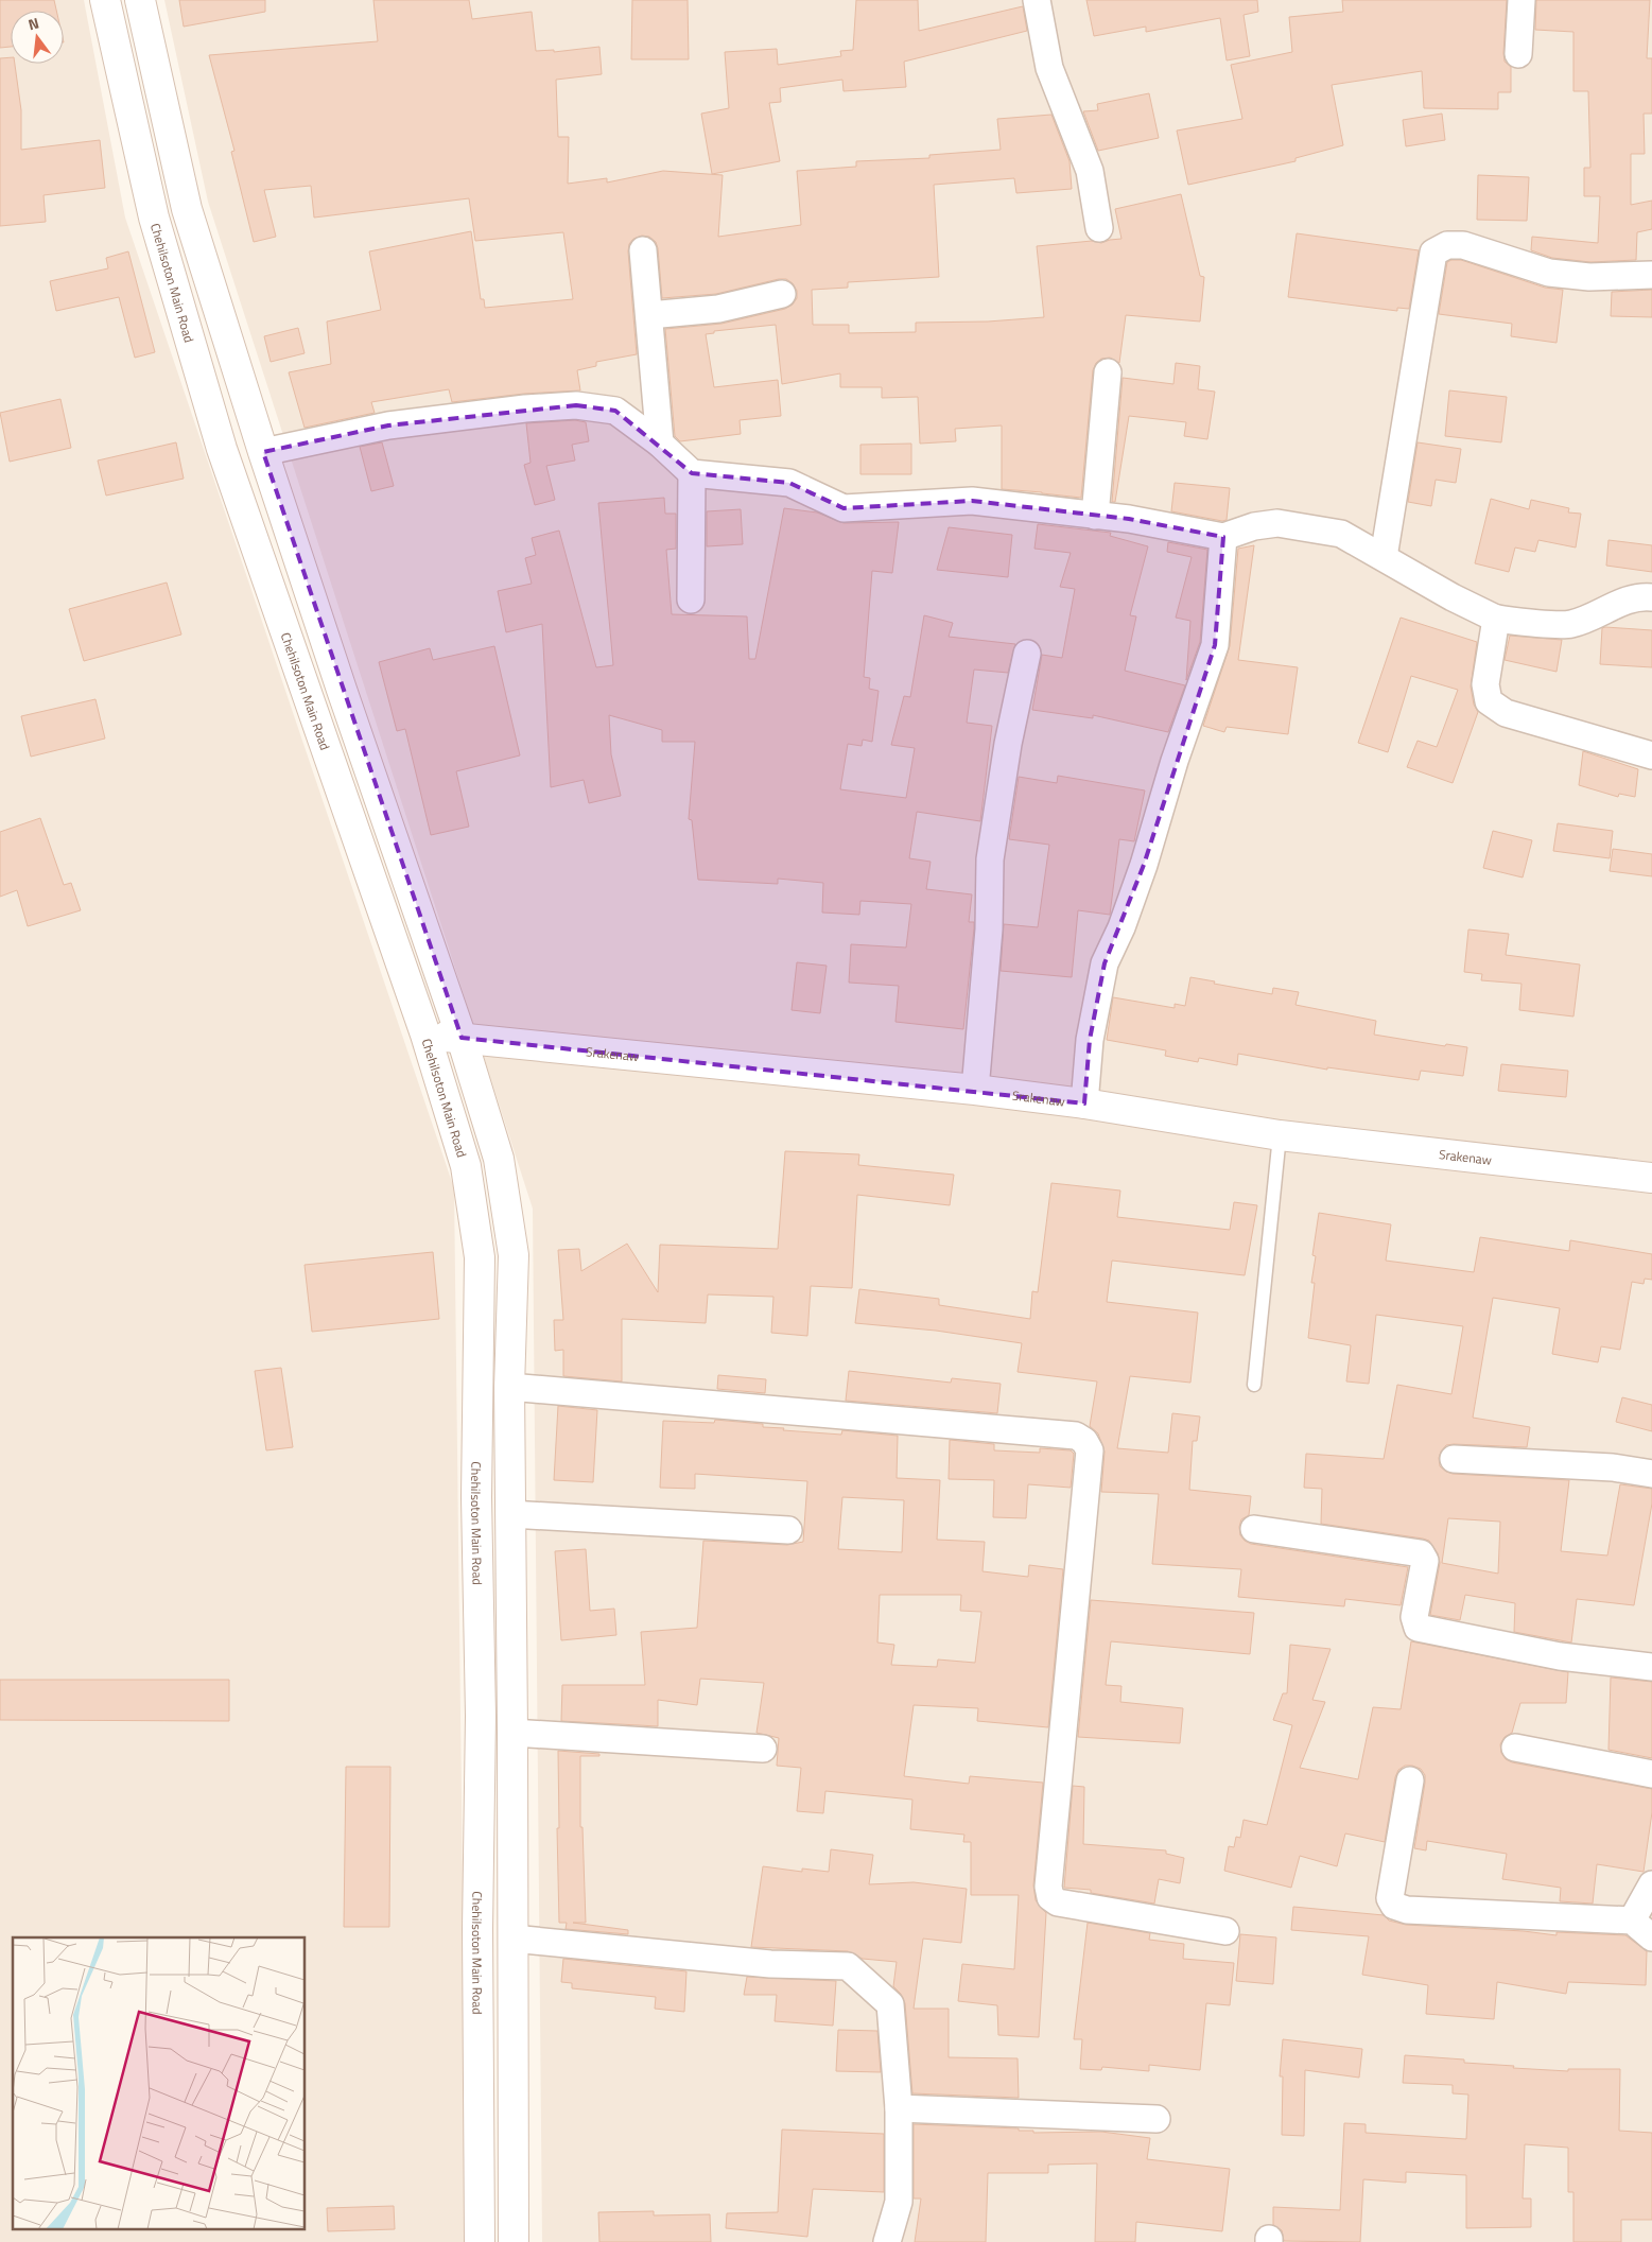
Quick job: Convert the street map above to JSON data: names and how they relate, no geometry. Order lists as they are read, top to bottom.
{
  "streets": {
    "main road": ["Chehilsoton Main Road", "Srakenaw"]
  },
  "crossings": [
    ["Chehilsoton Main Road", "Srakenaw"]
  ],
  "north": "top"
}
